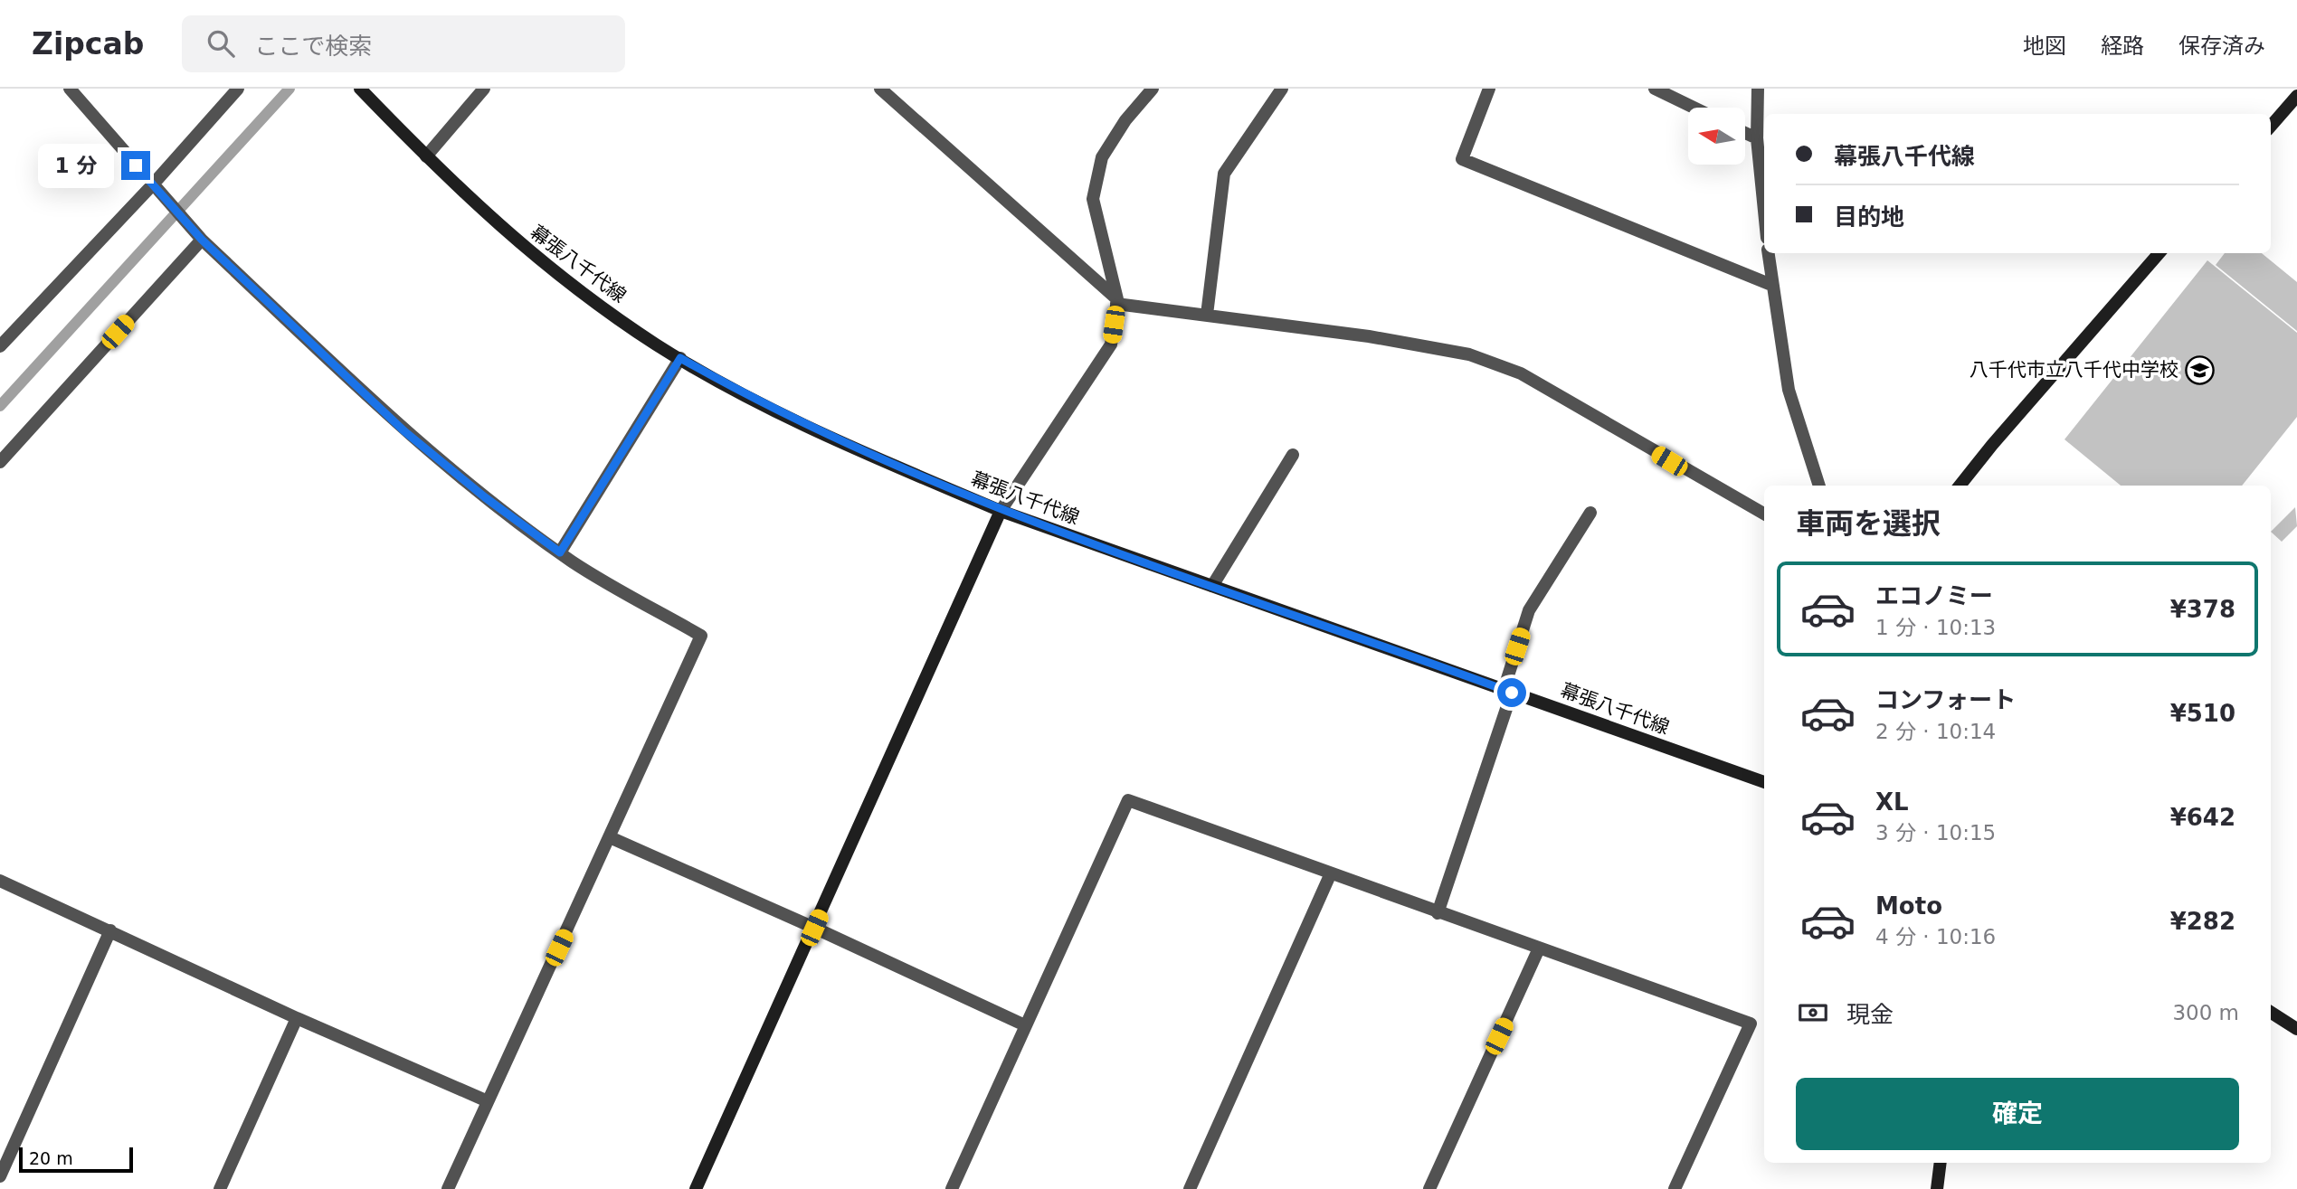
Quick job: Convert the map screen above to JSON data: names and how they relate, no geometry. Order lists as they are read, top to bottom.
{
  "streets": {
    "main road": ["幕張八千代線"]
  },
  "places": {
    "school or university": ["八千代市立八千代中学校"]
  },
  "scale_bar": "20 m",
  "north": "left",
  "page": {
    "header": "Zipcab",
    "search": "ここで検索",
    "nav": ["地図", "経路", "保存済み"],
    "banner": ["幕張八千代線", "目的地"],
    "bubble": "1 分",
    "heading": "車両を選択",
    "list": [
      {
        "name": "エコノミー",
        "note": "1 分 · 10:13",
        "value": "¥378"
      },
      {
        "name": "コンフォート",
        "note": "2 分 · 10:14",
        "value": "¥510"
      },
      {
        "name": "XL",
        "note": "3 分 · 10:15",
        "value": "¥642"
      },
      {
        "name": "Moto",
        "note": "4 分 · 10:16",
        "value": "¥282"
      }
    ],
    "pay": ["現金", "300 m"],
    "buttons": "確定",
    "scale": "20 m"
  }
}
